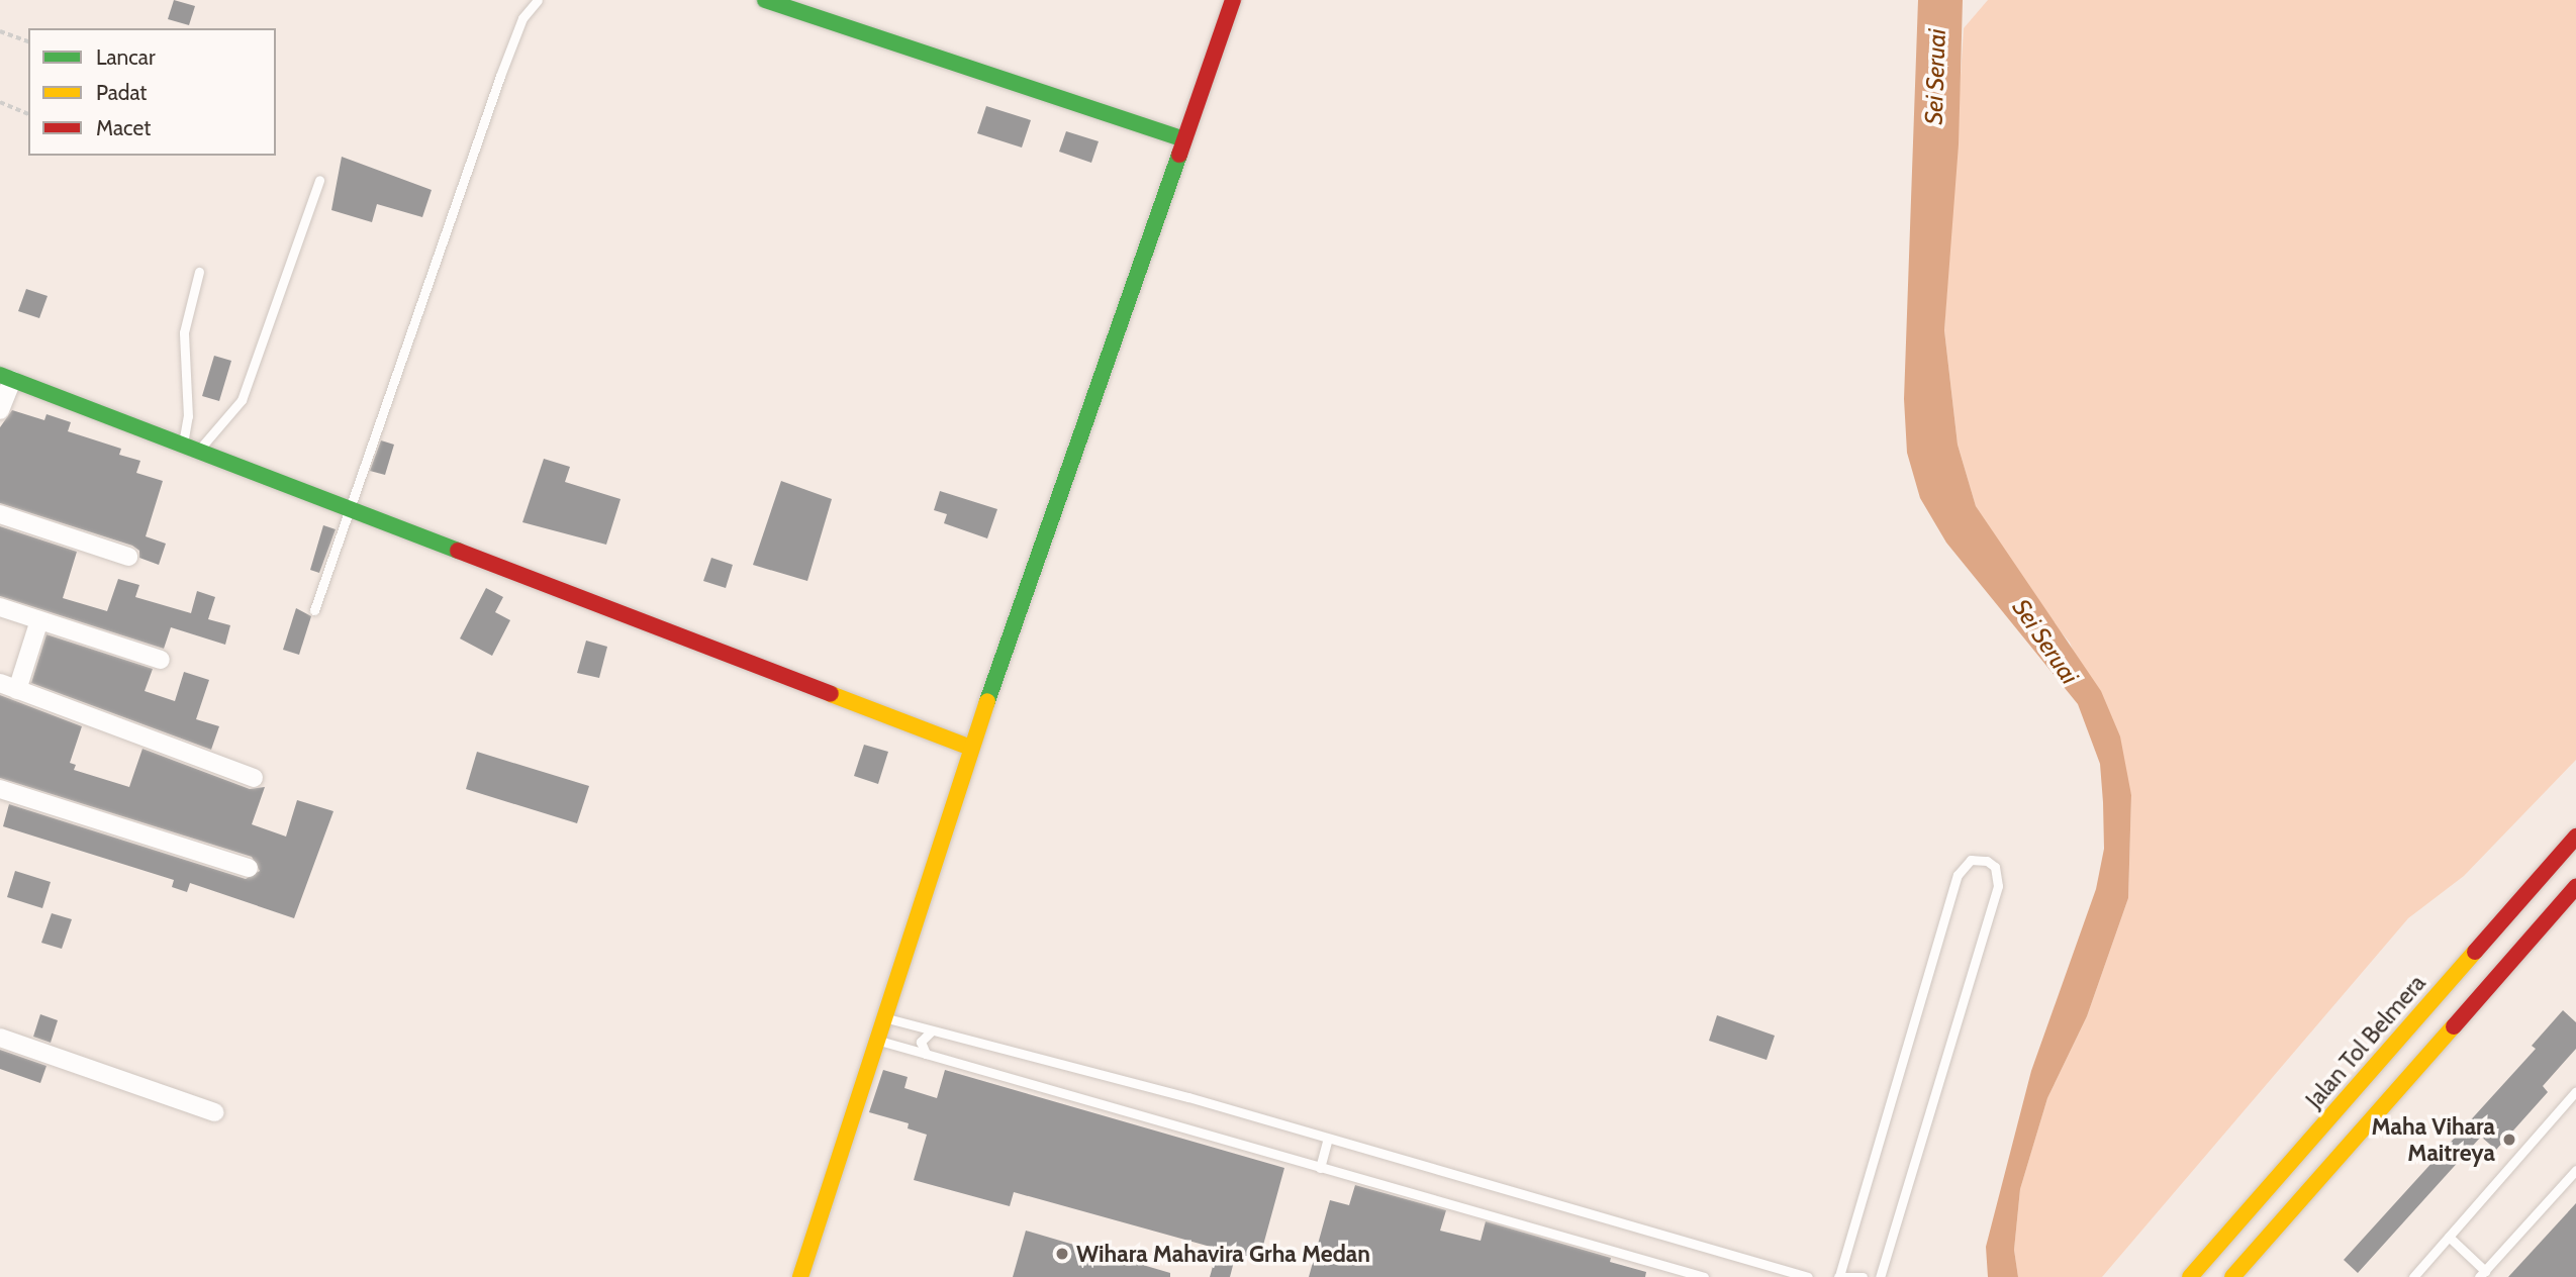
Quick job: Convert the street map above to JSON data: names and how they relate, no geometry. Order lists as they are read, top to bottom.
{
  "streets": {
    "main road": ["Jalan Tol Belmera"]
  },
  "water": ["Sei Seruai"],
  "places": ["Maha Vihara Maitreya", "Wihara Mahavira Grha Medan"],
  "legend": ["Lancar", "Padat", "Macet"]
}
